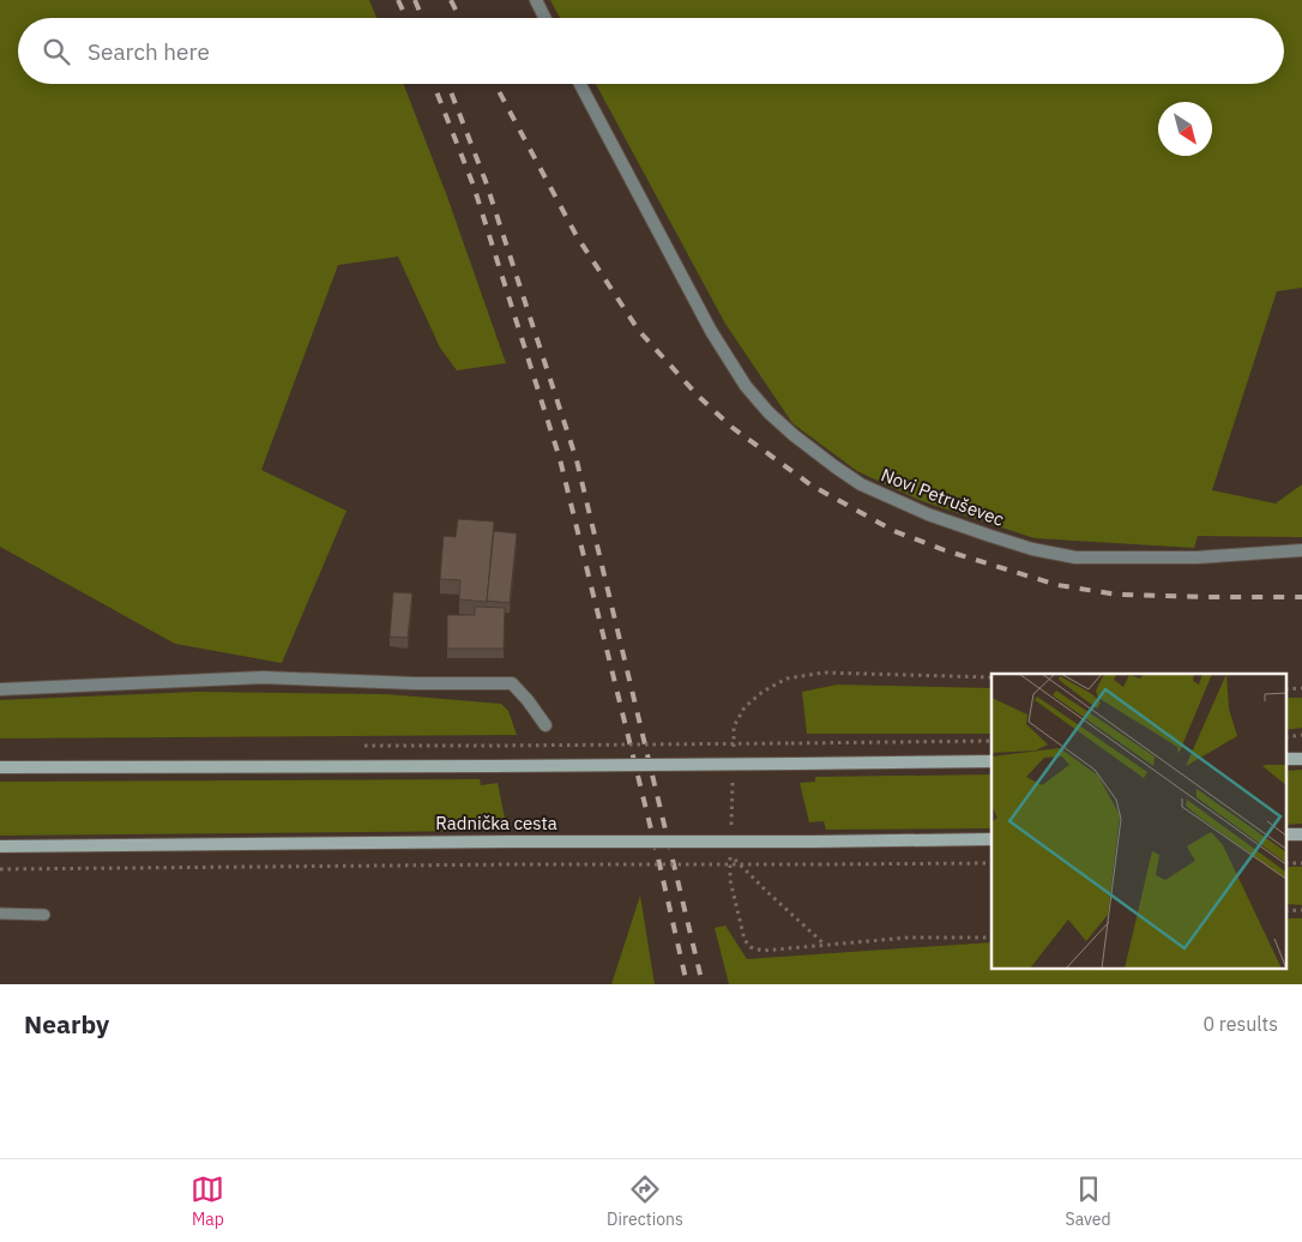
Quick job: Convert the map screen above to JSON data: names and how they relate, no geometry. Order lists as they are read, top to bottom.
{
  "streets": {
    "main road": ["Radnička cesta"],
    "street": ["Novi Petruševec"]
  },
  "north": "bottom right",
  "page": {
    "search": "Search here",
    "heading": ["Nearby", "0 results"],
    "nav": ["Map", "Directions", "Saved"]
  }
}
